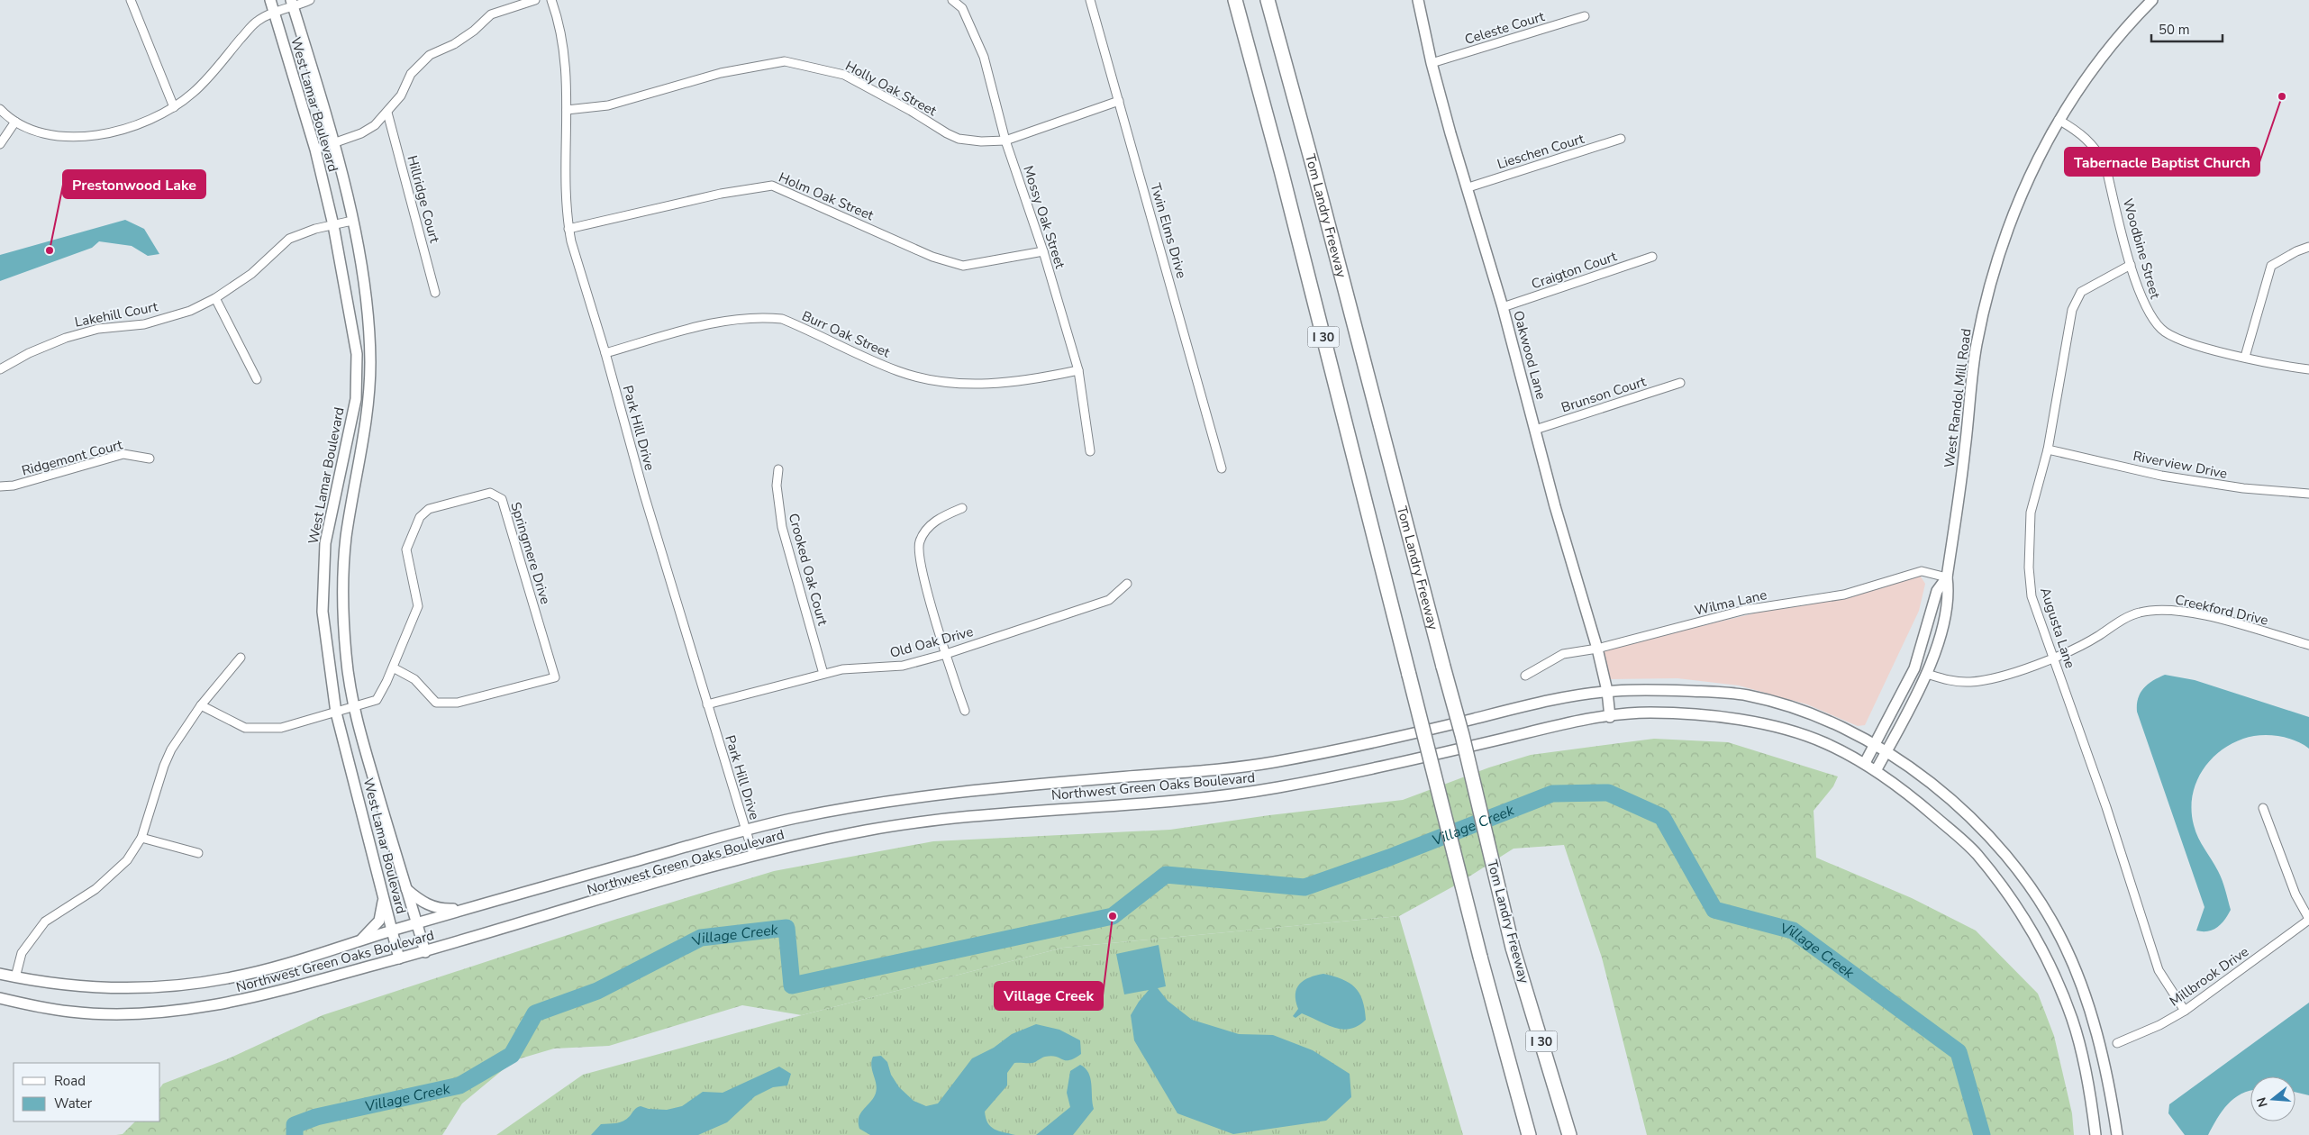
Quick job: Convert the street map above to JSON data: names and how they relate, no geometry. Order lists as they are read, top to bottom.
{
  "streets": {
    "highway": ["Tom Landry Freeway", "I 30"],
    "main road": [
      "West Lamar Boulevard",
      "Oakwood Lane",
      "West Randol Mill Road",
      "Northwest Green Oaks Boulevard"
    ],
    "street": [
      "Celeste Court",
      "Holly Oak Street",
      "Lieschen Court",
      "Holm Oak Street",
      "Hillridge Court",
      "Mossy Oak Street",
      "Twin Elms Drive",
      "Woodbine Street",
      "Craigton Court",
      "Lakehill Court",
      "Burr Oak Street",
      "Brunson Court",
      "Park Hill Drive",
      "Ridgemont Court",
      "Riverview Drive",
      "Springmere Drive",
      "Crooked Oak Court",
      "Wilma Lane",
      "Creekford Drive",
      "Augusta Lane",
      "Old Oak Drive",
      "Millbrook Drive"
    ]
  },
  "crossings": [
    ["Celeste Court", "Oakwood Lane"],
    ["Holly Oak Street", "Mossy Oak Street"],
    ["Holly Oak Street", "Twin Elms Drive"],
    ["Holly Oak Street", "Park Hill Drive"],
    ["West Lamar Boulevard", "Lakehill Court"],
    ["West Lamar Boulevard", "Springmere Drive"],
    ["West Lamar Boulevard", "Northwest Green Oaks Boulevard"],
    ["Lieschen Court", "Oakwood Lane"],
    ["Holm Oak Street", "Mossy Oak Street"],
    ["Holm Oak Street", "Park Hill Drive"],
    ["Mossy Oak Street", "Burr Oak Street"],
    ["Woodbine Street", "West Randol Mill Road"],
    ["Woodbine Street", "Augusta Lane"],
    ["Craigton Court", "Oakwood Lane"],
    ["Burr Oak Street", "Park Hill Drive"],
    ["Oakwood Lane", "Brunson Court"],
    ["Oakwood Lane", "Wilma Lane"],
    ["Oakwood Lane", "Northwest Green Oaks Boulevard"],
    ["West Randol Mill Road", "Wilma Lane"],
    ["West Randol Mill Road", "Creekford Drive"],
    ["West Randol Mill Road", "Northwest Green Oaks Boulevard"],
    ["Park Hill Drive", "Old Oak Drive"],
    ["Park Hill Drive", "Northwest Green Oaks Boulevard"],
    ["Riverview Drive", "Augusta Lane"],
    ["Crooked Oak Court", "Old Oak Drive"],
    ["Creekford Drive", "Augusta Lane"],
    ["Augusta Lane", "Millbrook Drive"]
  ],
  "water": ["Village Creek"],
  "places": ["Tabernacle Baptist Church", "Prestonwood Lake", "Village Creek"],
  "legend": ["Road", "Water"],
  "scale_bar": "50 m",
  "north": "left"
}
